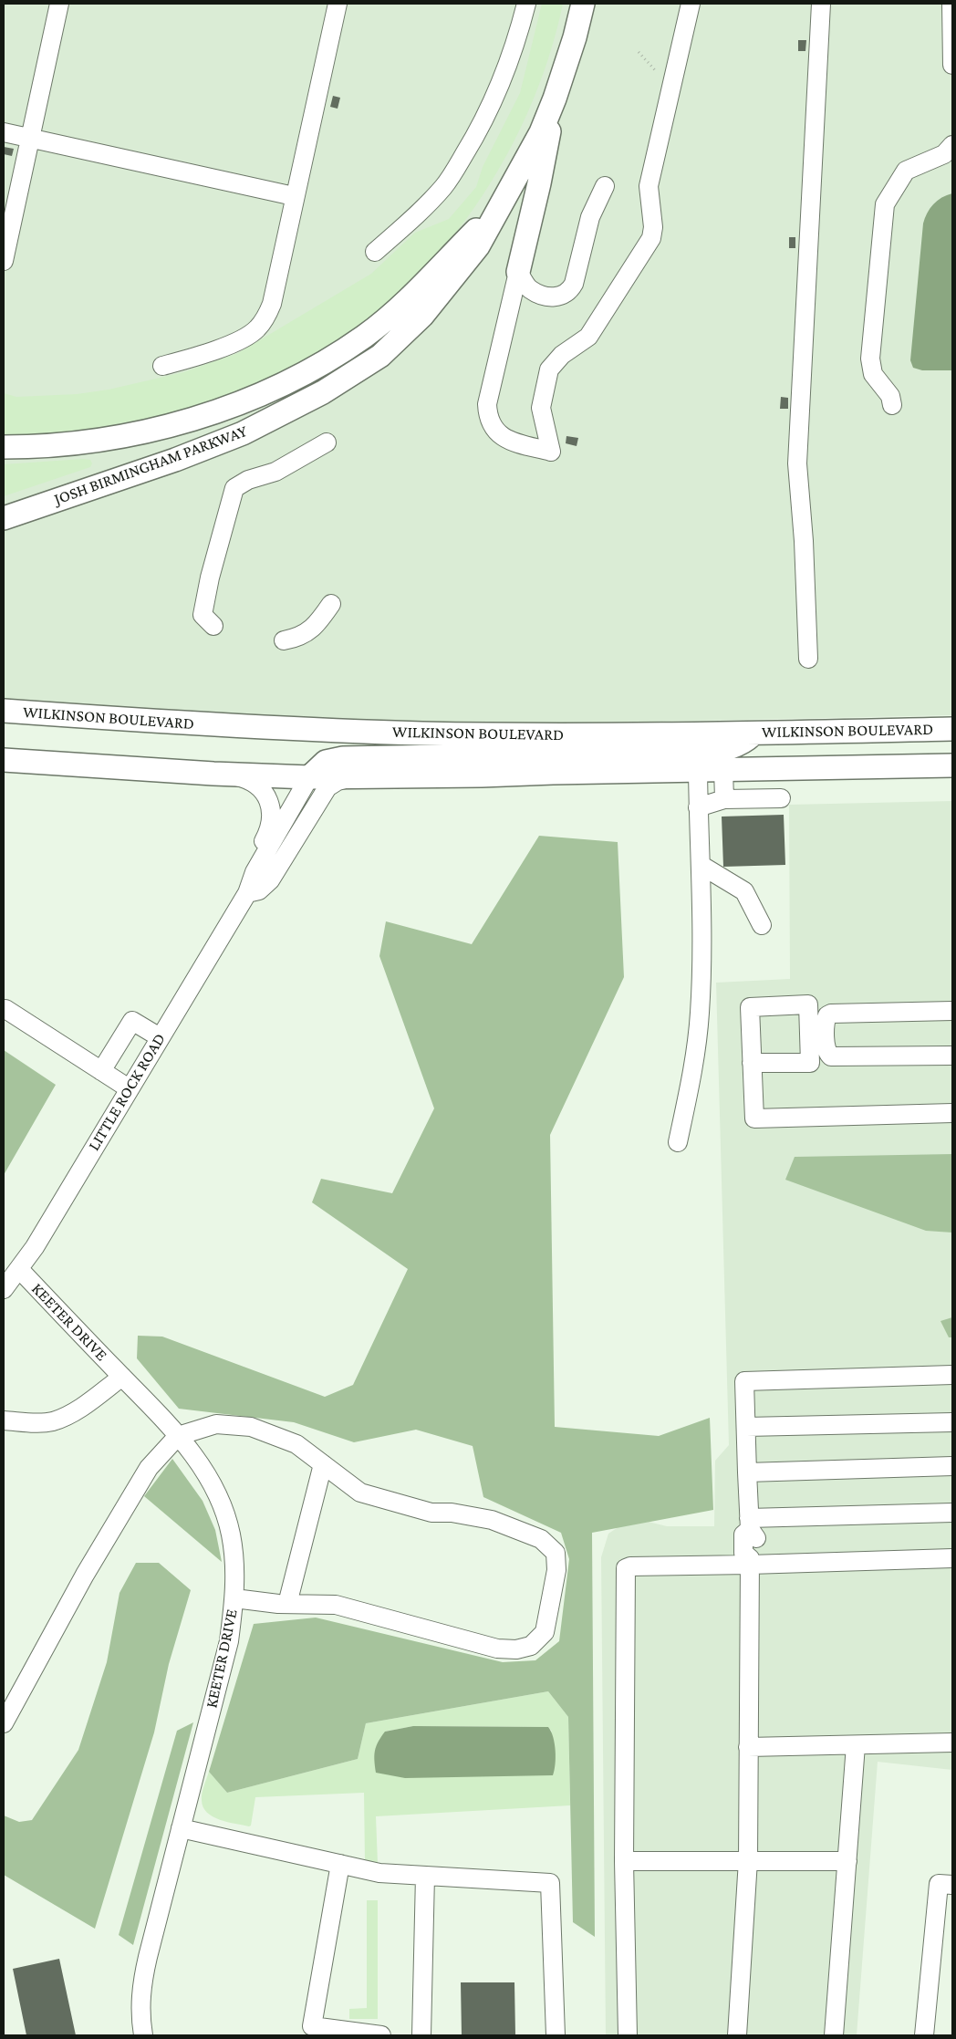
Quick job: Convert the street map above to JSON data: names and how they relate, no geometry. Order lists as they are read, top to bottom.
{
  "streets": {
    "main road": ["JOSH BIRMINGHAM PARKWAY", "WILKINSON BOULEVARD"],
    "street": ["LITTLE ROCK ROAD", "KEETER DRIVE"]
  },
  "crossings": [
    ["LITTLE ROCK ROAD", "KEETER DRIVE"]
  ]
}
